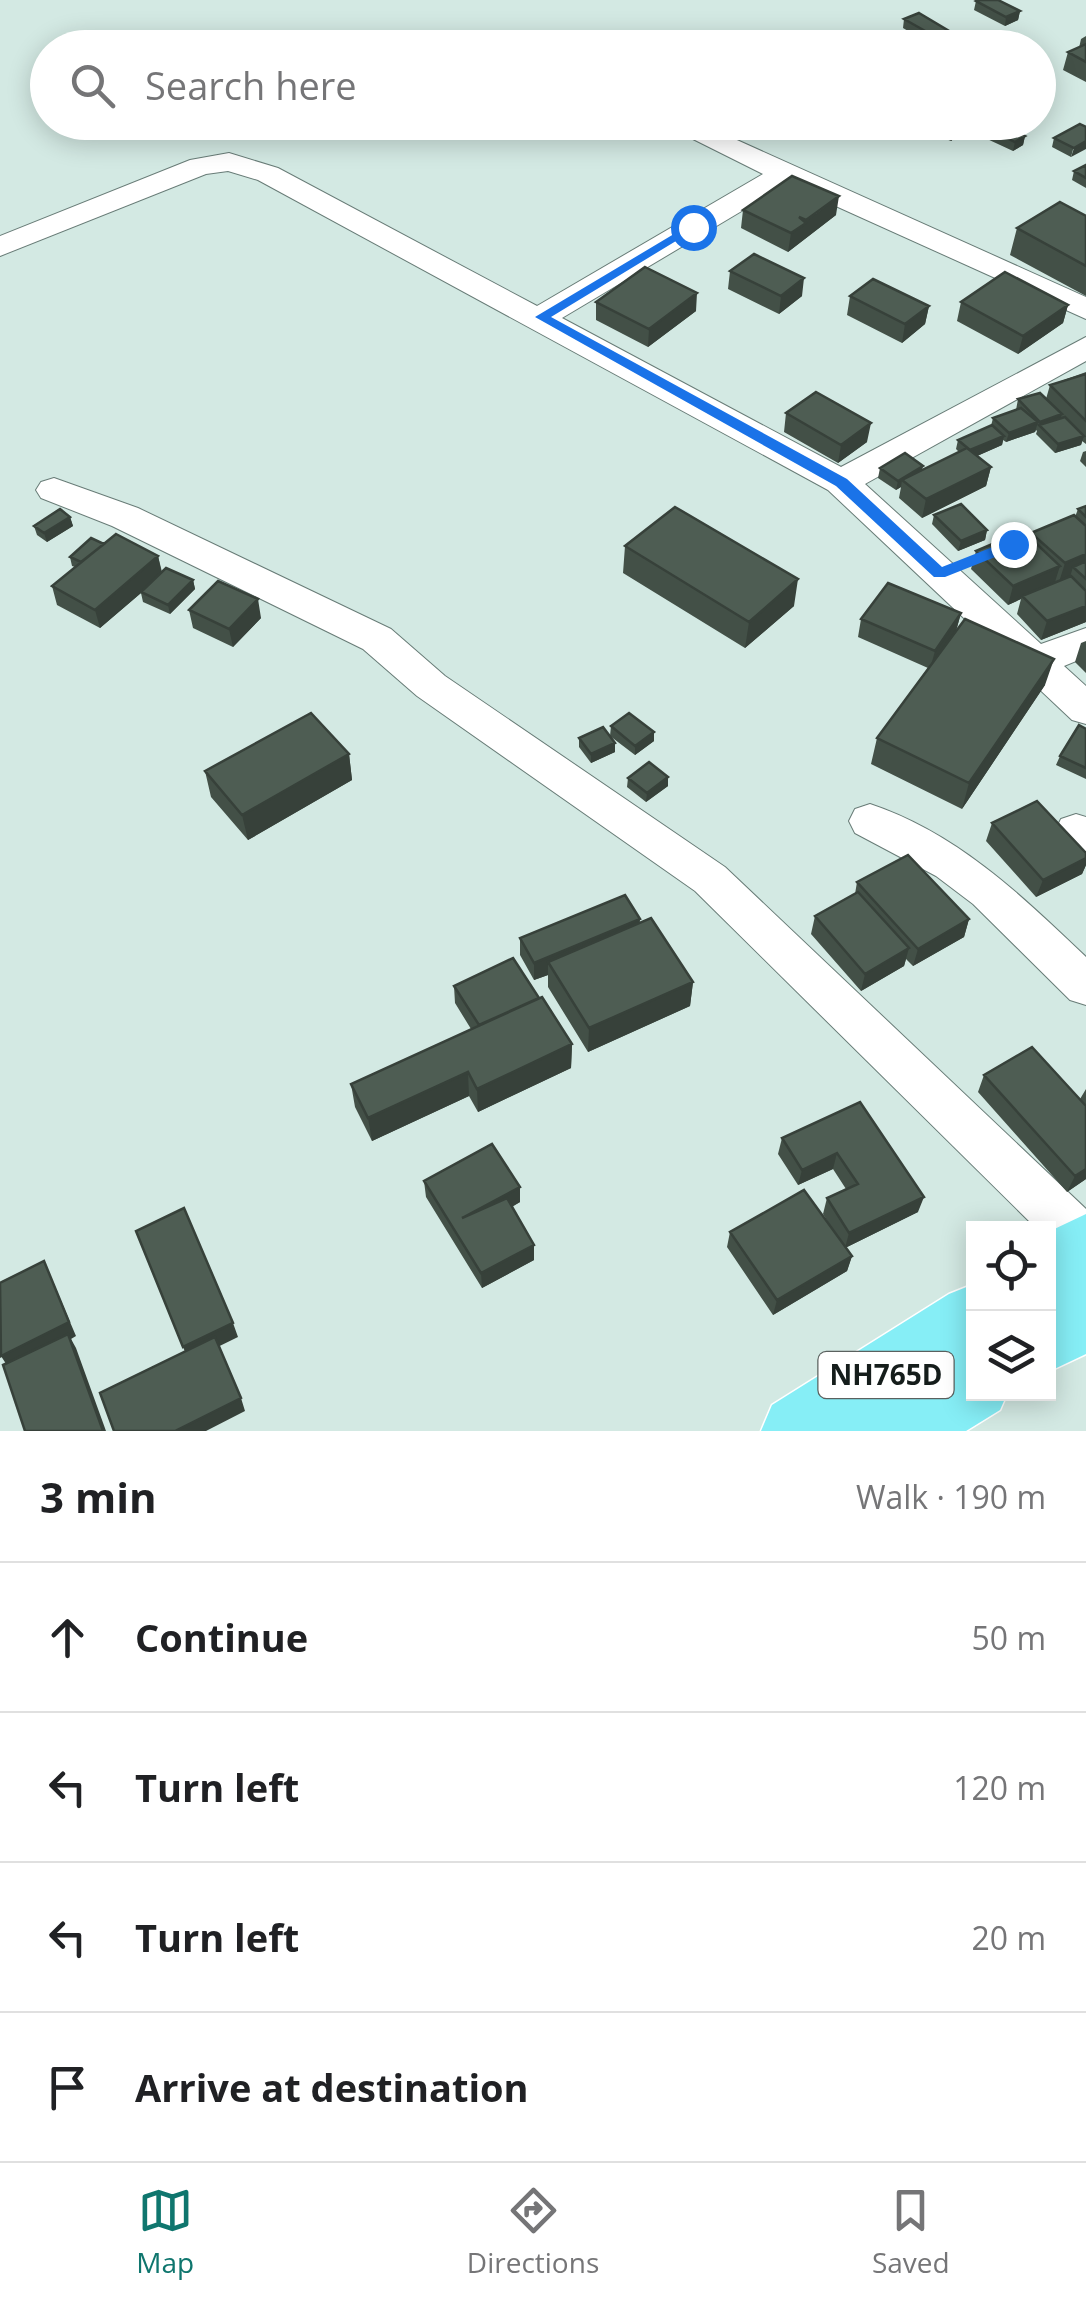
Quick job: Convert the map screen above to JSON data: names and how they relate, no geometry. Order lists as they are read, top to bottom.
{
  "streets": {
    "highway": ["NH765D"]
  },
  "page": {
    "search": "Search here",
    "heading": ["3 min", "Walk · 190 m"],
    "list": [
      ["Continue", "50 m"],
      ["Turn left", "120 m"],
      ["Turn left", "20 m"],
      "Arrive at destination"
    ],
    "nav": ["Map", "Directions", "Saved"]
  }
}
